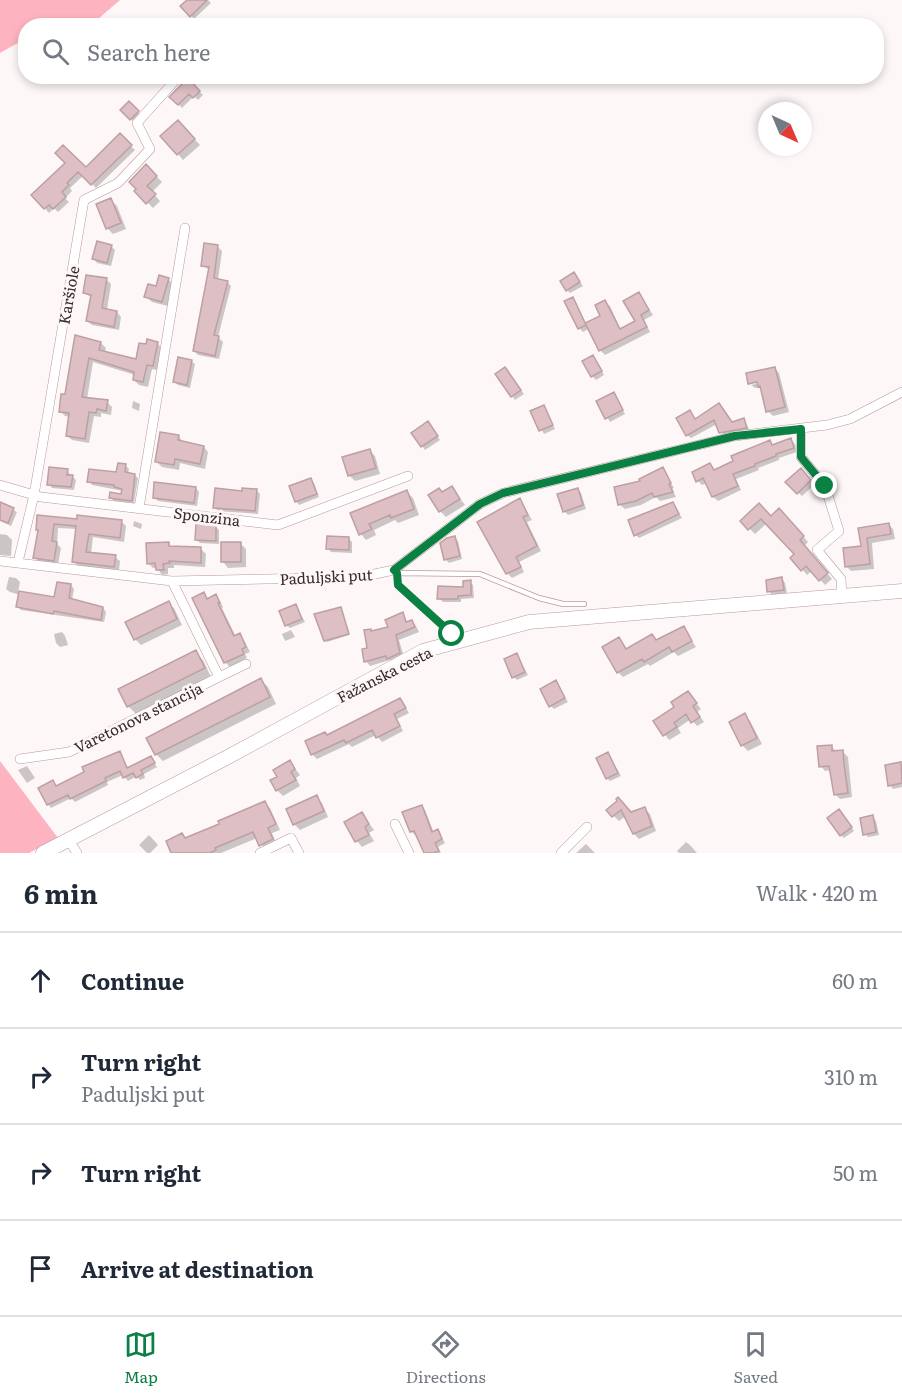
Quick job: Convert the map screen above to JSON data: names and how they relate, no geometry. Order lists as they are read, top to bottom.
{
  "streets": {
    "main road": ["Fažanska cesta"],
    "street": [
      "Karšiole",
      "Sponzina",
      "Paduljski put",
      "Varetonova stancija"
    ]
  },
  "crossings": [
    ["Karšiole", "Sponzina"],
    ["Karšiole", "Paduljski put"],
    ["Paduljski put", "Varetonova stancija"]
  ],
  "north": "bottom right",
  "page": {
    "search": "Search here",
    "heading": ["6 min", "Walk · 420 m"],
    "list": [
      ["Continue", "60 m"],
      ["Turn right", "Paduljski put", "310 m"],
      ["Turn right", "50 m"],
      "Arrive at destination"
    ],
    "nav": ["Map", "Directions", "Saved"]
  }
}
